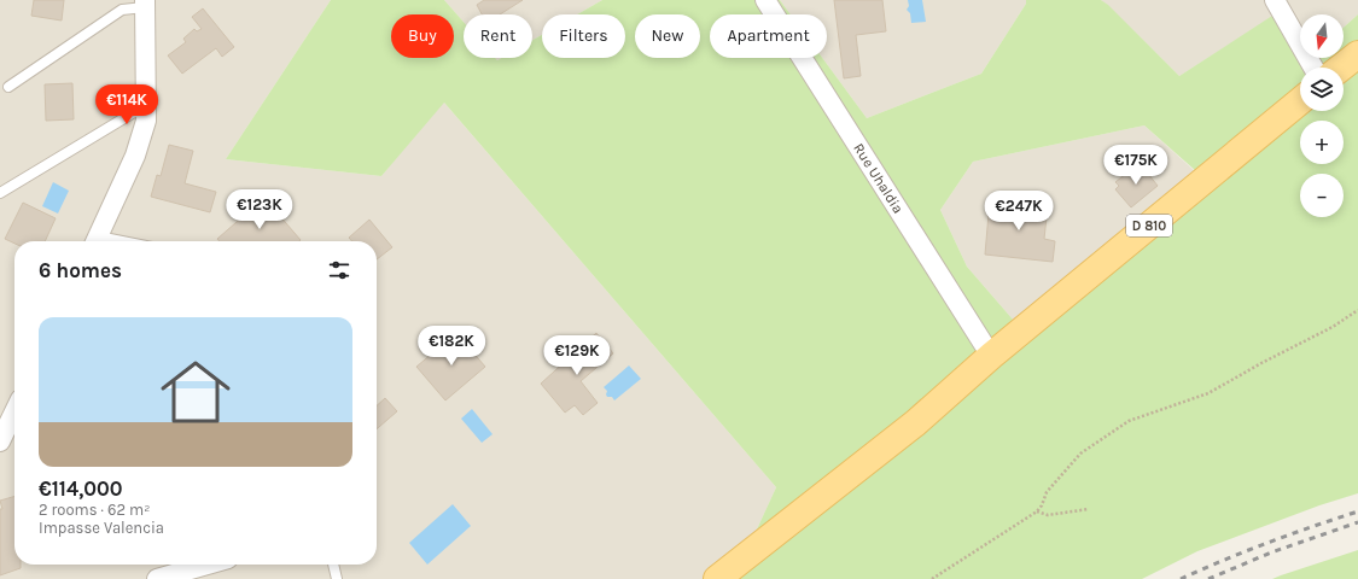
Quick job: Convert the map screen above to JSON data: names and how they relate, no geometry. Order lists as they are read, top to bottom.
{
  "streets": {
    "main road": ["D 810"],
    "street": ["Rue Uhaldia"]
  },
  "crossings": [
    ["Rue Uhaldia", "D 810"]
  ],
  "north": "bottom",
  "page": {
    "map_buttons": ["+", "−"],
    "chip": [
      "Buy",
      "Rent",
      "Filters",
      "New",
      "Apartment"
    ],
    "price": [
      "€114K",
      "€175K",
      "€123K",
      "€247K",
      "€182K",
      "€129K"
    ],
    "heading": "6 homes",
    "list": [
      {
        "name": "€114,000",
        "note": "2 rooms · 62 m² · Impasse Valencia"
      }
    ]
  }
}
